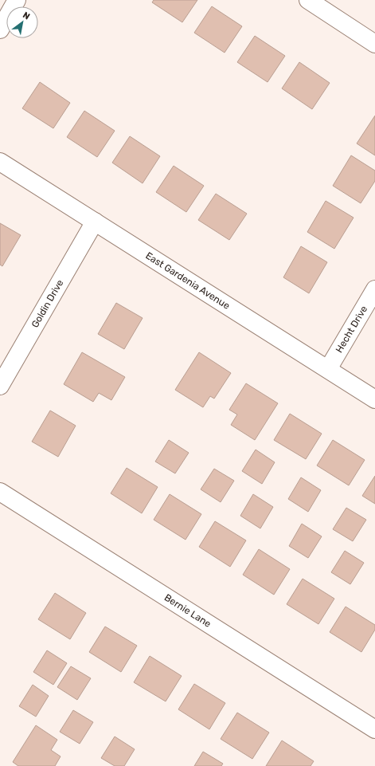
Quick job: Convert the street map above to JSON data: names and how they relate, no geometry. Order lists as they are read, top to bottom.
{
  "streets": {
    "street": [
      "East Gardenia Avenue",
      "Goldin Drive",
      "Hecht Drive",
      "Bernie Lane"
    ]
  },
  "crossings": [
    ["East Gardenia Avenue", "Goldin Drive"],
    ["East Gardenia Avenue", "Hecht Drive"]
  ],
  "north": "top right"
}
